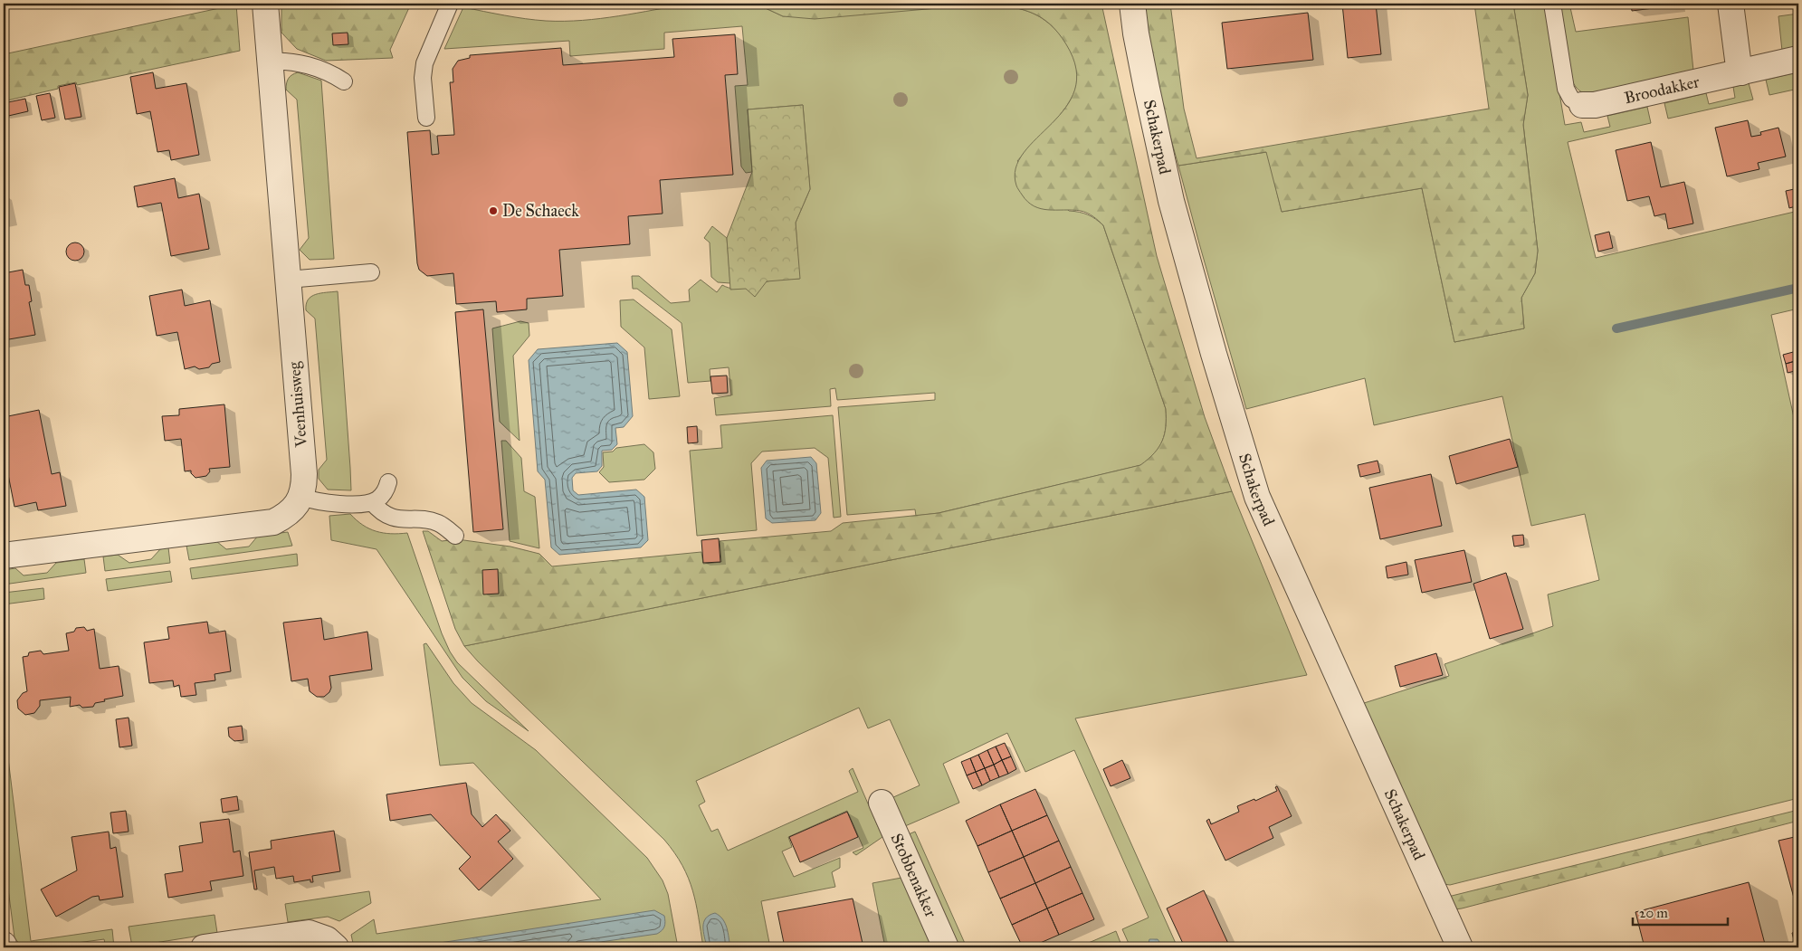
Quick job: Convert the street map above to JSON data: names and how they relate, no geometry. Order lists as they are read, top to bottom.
{
  "streets": {
    "street": [
      "Broodakker",
      "Schakerpad",
      "Veenhuisweg",
      "Stobbenakker"
    ]
  },
  "places": ["De Schaeck"],
  "scale_bar": "20 m"
}
